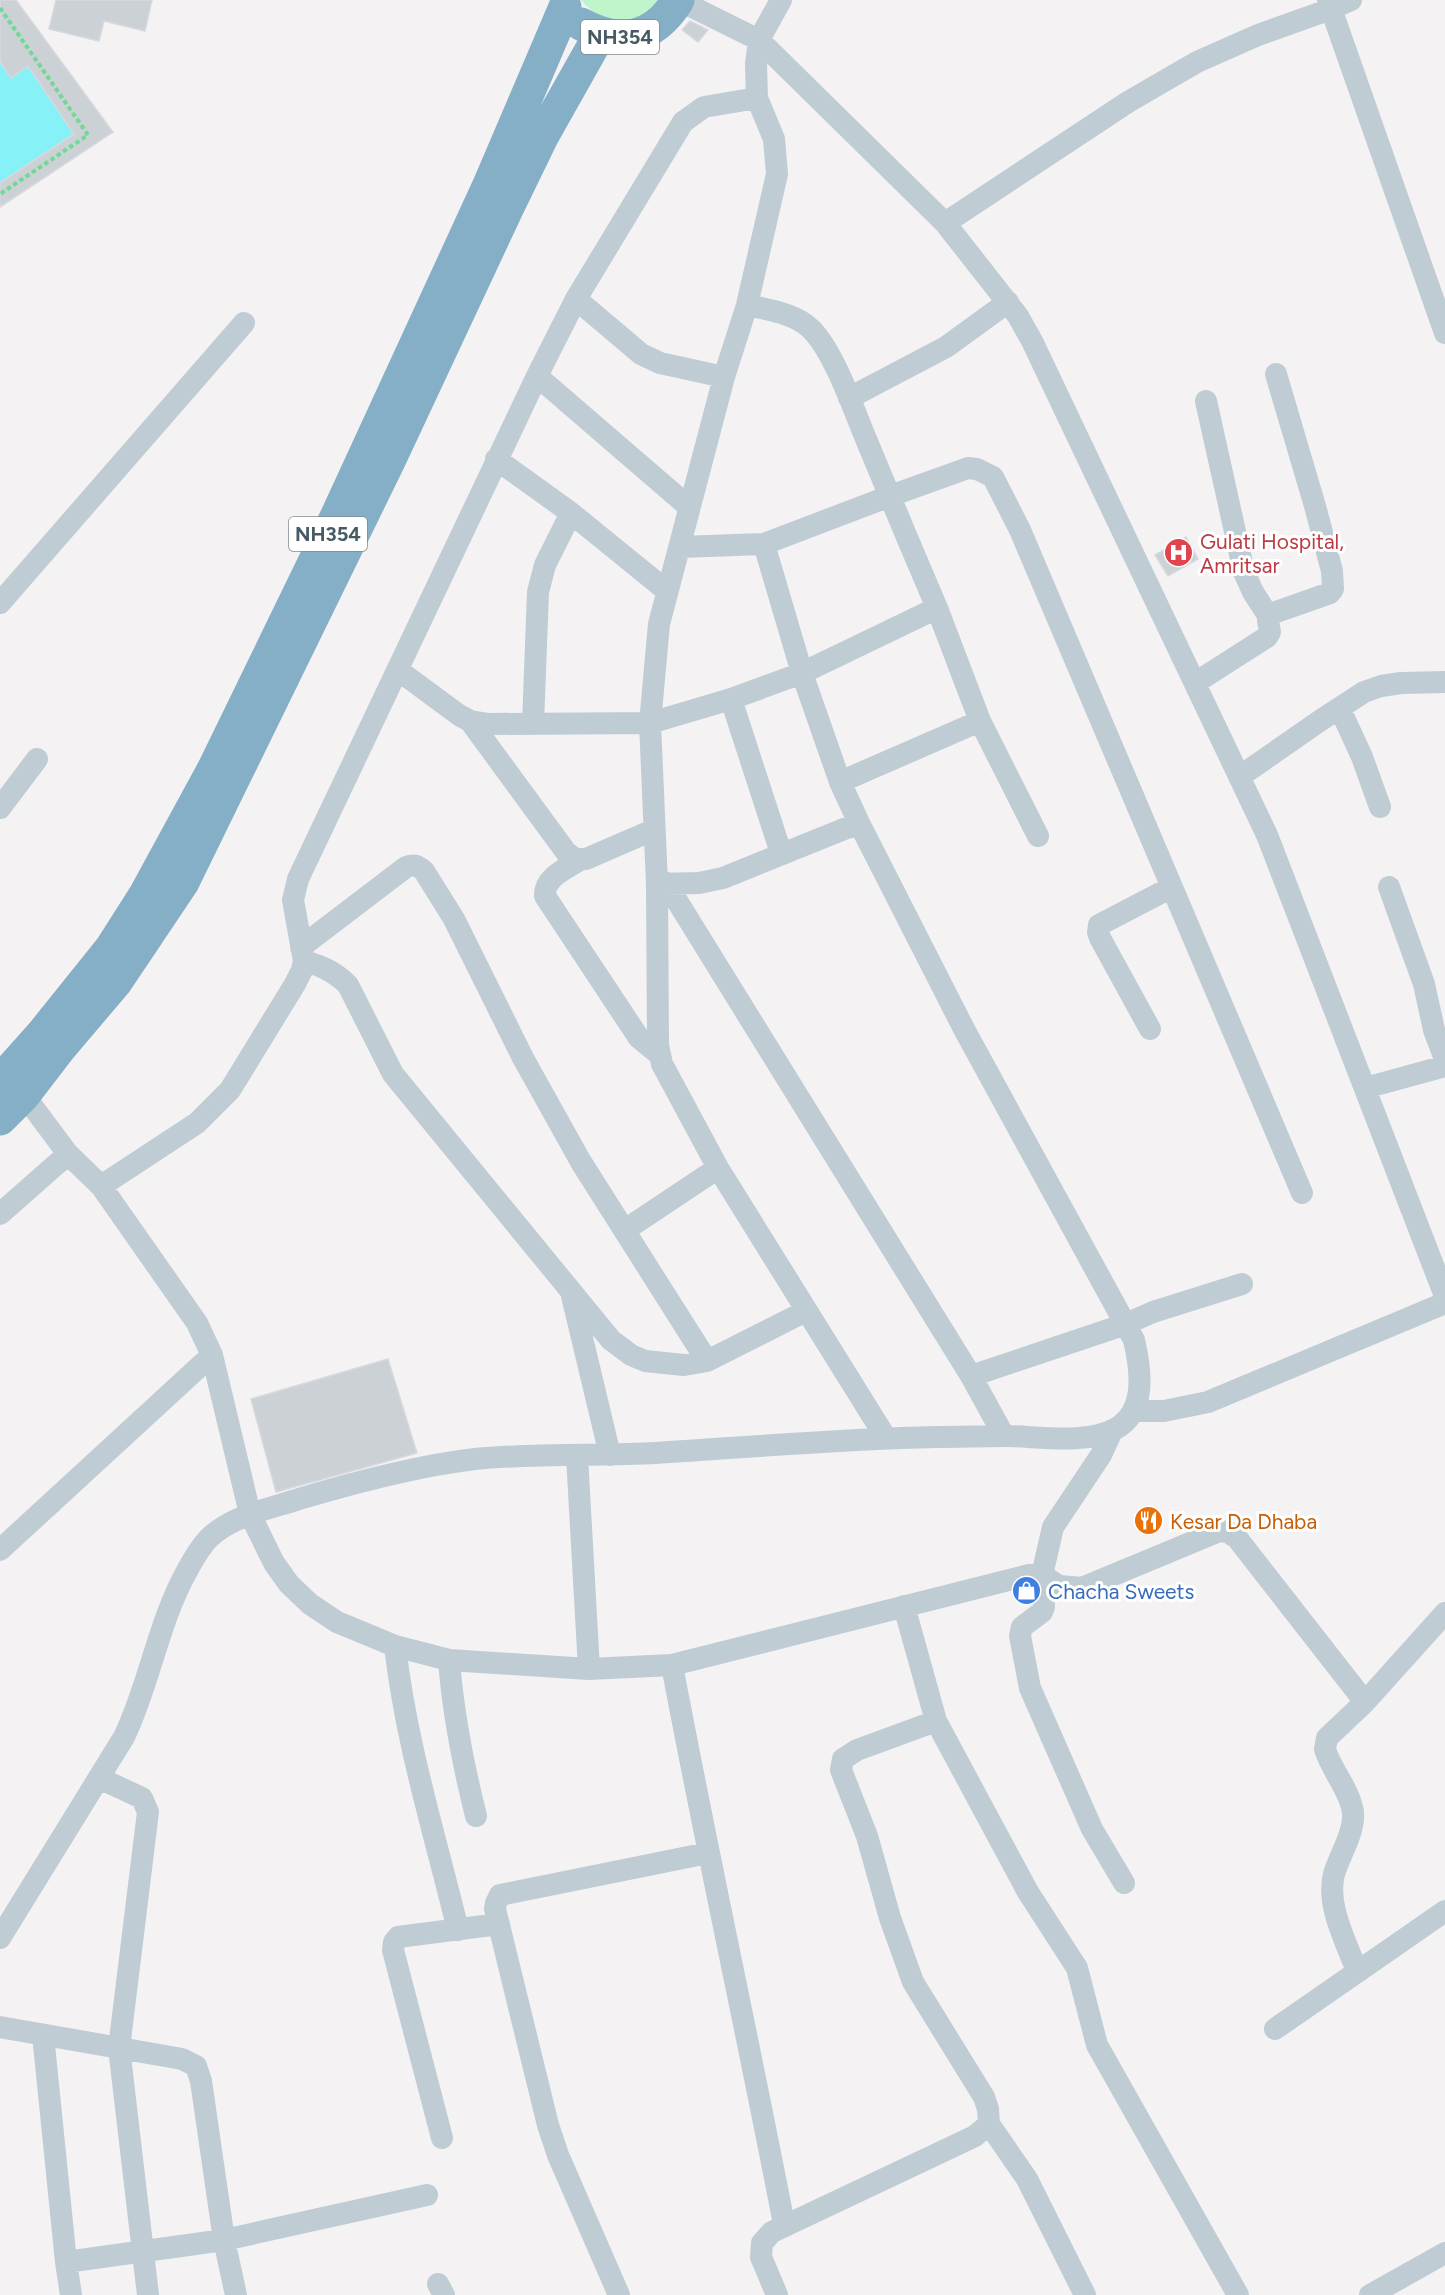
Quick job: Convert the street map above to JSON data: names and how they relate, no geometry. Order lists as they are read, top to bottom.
{
  "streets": {
    "highway": ["NH354"]
  },
  "places": {
    "hospital": ["Gulati Hospital, Amritsar"],
    "restaurant": ["Kesar Da Dhaba"],
    "shop": ["Chacha Sweets"]
  }
}
